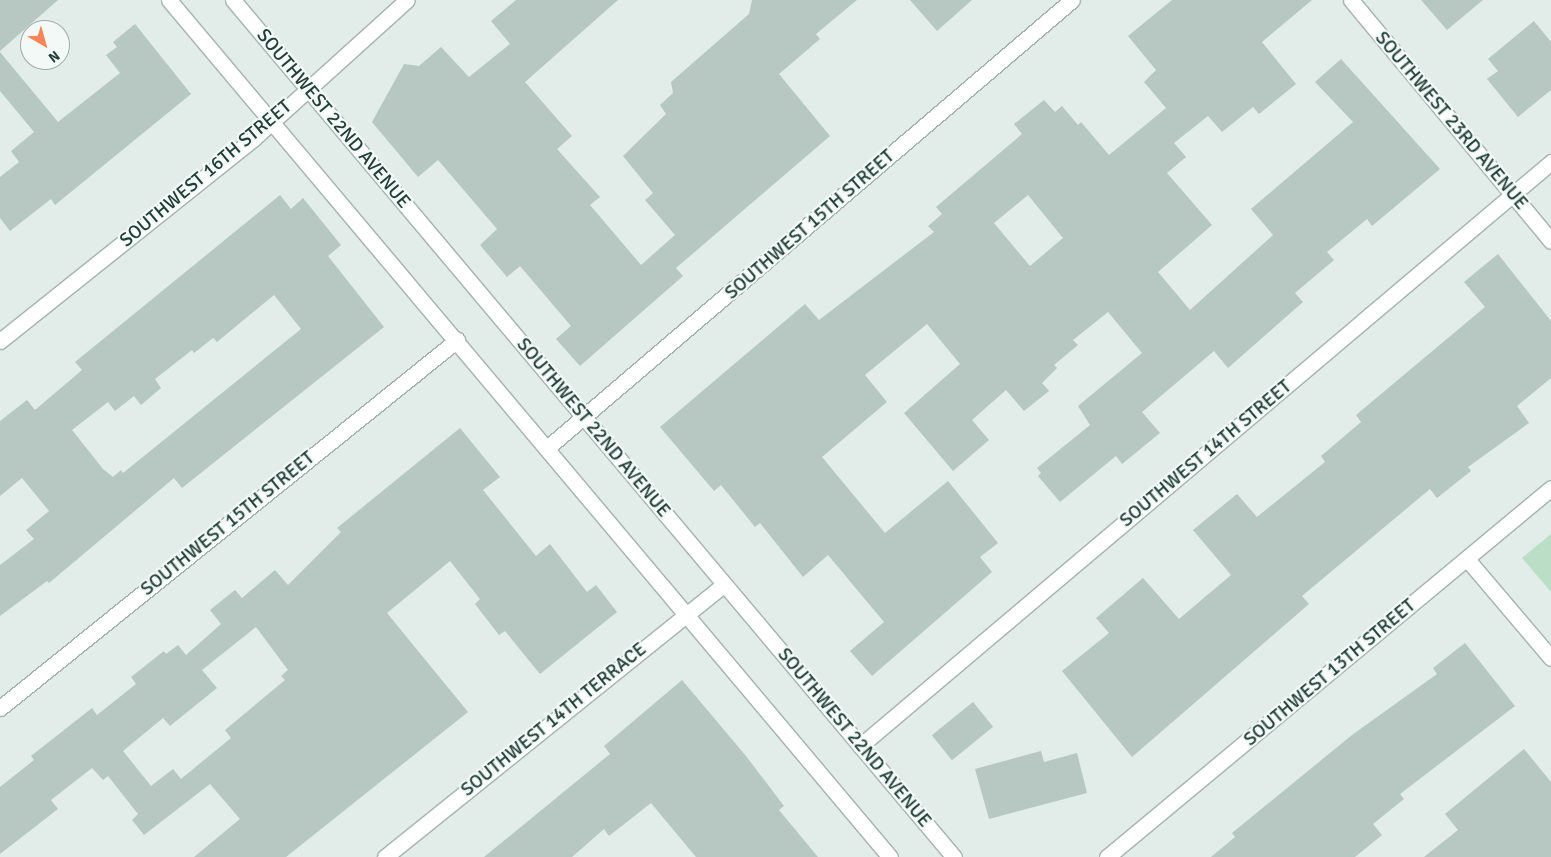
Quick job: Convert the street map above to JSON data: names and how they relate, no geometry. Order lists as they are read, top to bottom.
{
  "streets": {
    "street": [
      "SOUTHWEST 22ND AVENUE",
      "SOUTHWEST 23RD AVENUE",
      "SOUTHWEST 16TH STREET",
      "SOUTHWEST 15TH STREET",
      "SOUTHWEST 14TH STREET",
      "SOUTHWEST 13TH STREET",
      "SOUTHWEST 14TH TERRACE"
    ]
  },
  "crossings": [
    ["SOUTHWEST 22ND AVENUE", "SOUTHWEST 16TH STREET"],
    ["SOUTHWEST 22ND AVENUE", "SOUTHWEST 15TH STREET"],
    ["SOUTHWEST 22ND AVENUE", "SOUTHWEST 14TH STREET"],
    ["SOUTHWEST 22ND AVENUE", "SOUTHWEST 14TH TERRACE"],
    ["SOUTHWEST 23RD AVENUE", "SOUTHWEST 14TH STREET"]
  ],
  "north": "bottom right"
}
